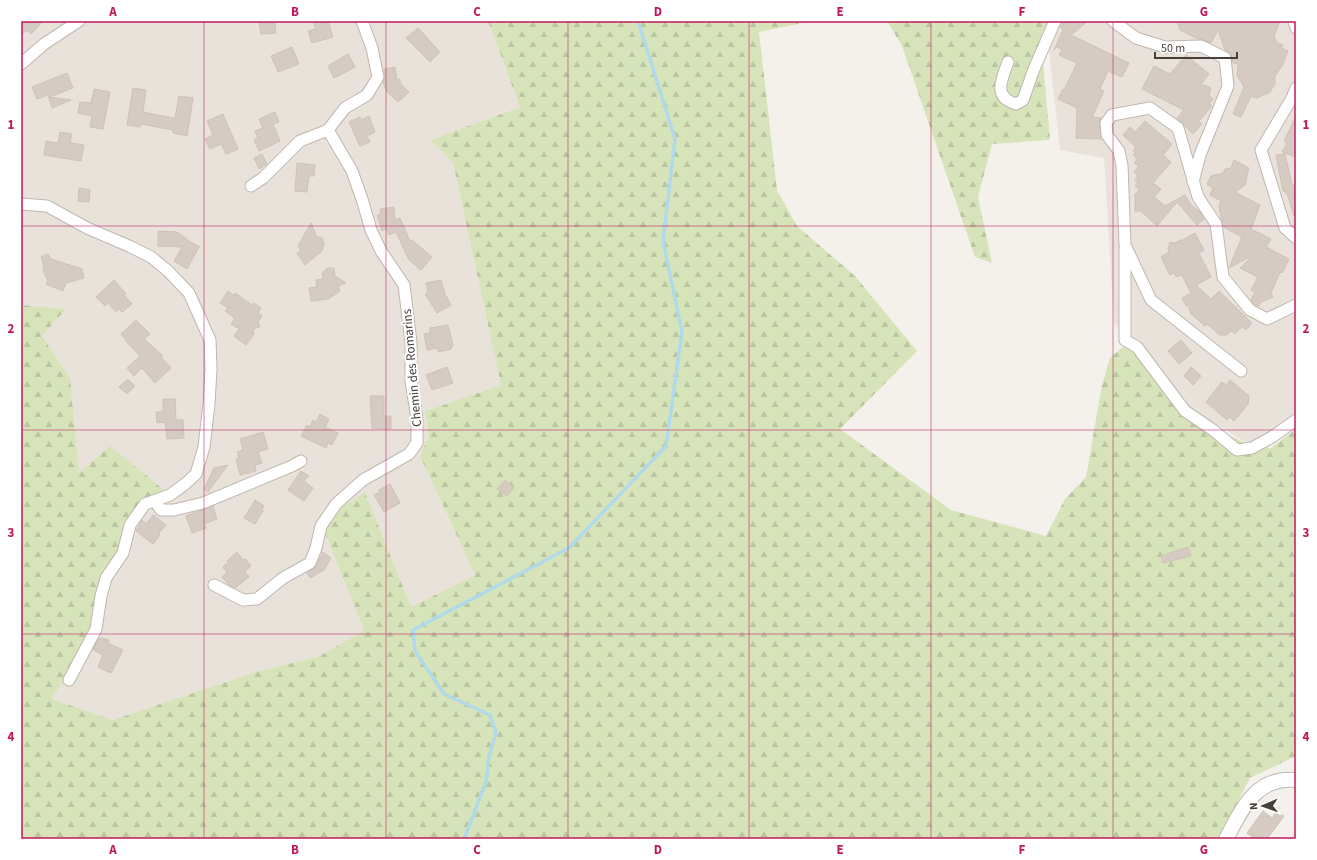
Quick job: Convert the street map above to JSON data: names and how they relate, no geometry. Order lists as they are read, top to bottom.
{
  "streets": {
    "street": ["Chemin des Romarins"]
  },
  "scale_bar": "50 m",
  "north": "left",
  "grid": {
    "columns": [
      "A",
      "B",
      "C",
      "D",
      "E",
      "F",
      "G"
    ],
    "rows": [
      "1",
      "2",
      "3",
      "4"
    ]
  }
}
